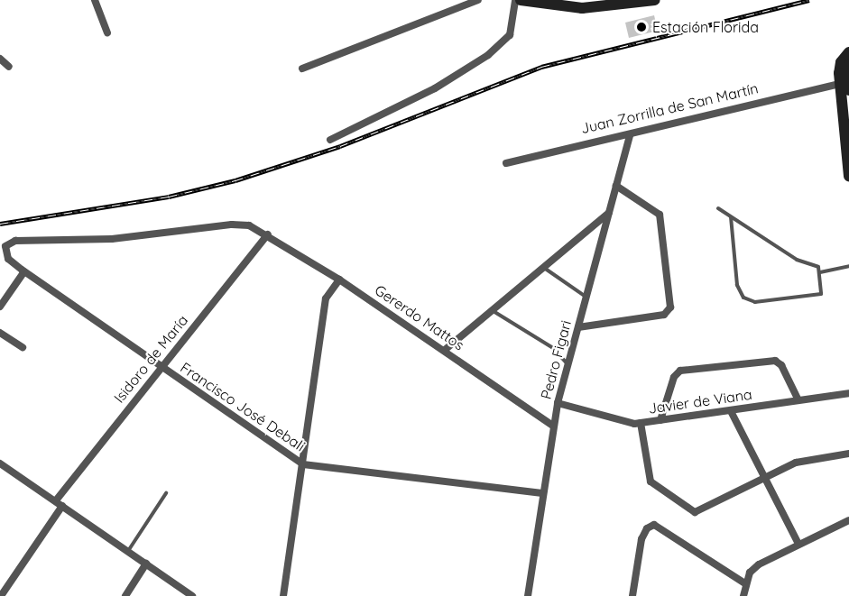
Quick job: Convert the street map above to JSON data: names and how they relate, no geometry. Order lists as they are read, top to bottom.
{
  "streets": {
    "street": [
      "Juan Zorrilla de San Martín",
      "Gererdo Mattos",
      "Isidoro de María",
      "Pedro Figari",
      "Javier de Viana",
      "Francisco José Debali"
    ]
  },
  "crossings": [
    ["Juan Zorrilla de San Martín", "Pedro Figari"],
    ["Gererdo Mattos", "Isidoro de María"],
    ["Gererdo Mattos", "Pedro Figari"],
    ["Gererdo Mattos", "Francisco José Debali"],
    ["Isidoro de María", "Francisco José Debali"],
    ["Pedro Figari", "Javier de Viana"],
    ["Pedro Figari", "Francisco José Debali"]
  ],
  "places": ["Estación Florida"]
}
